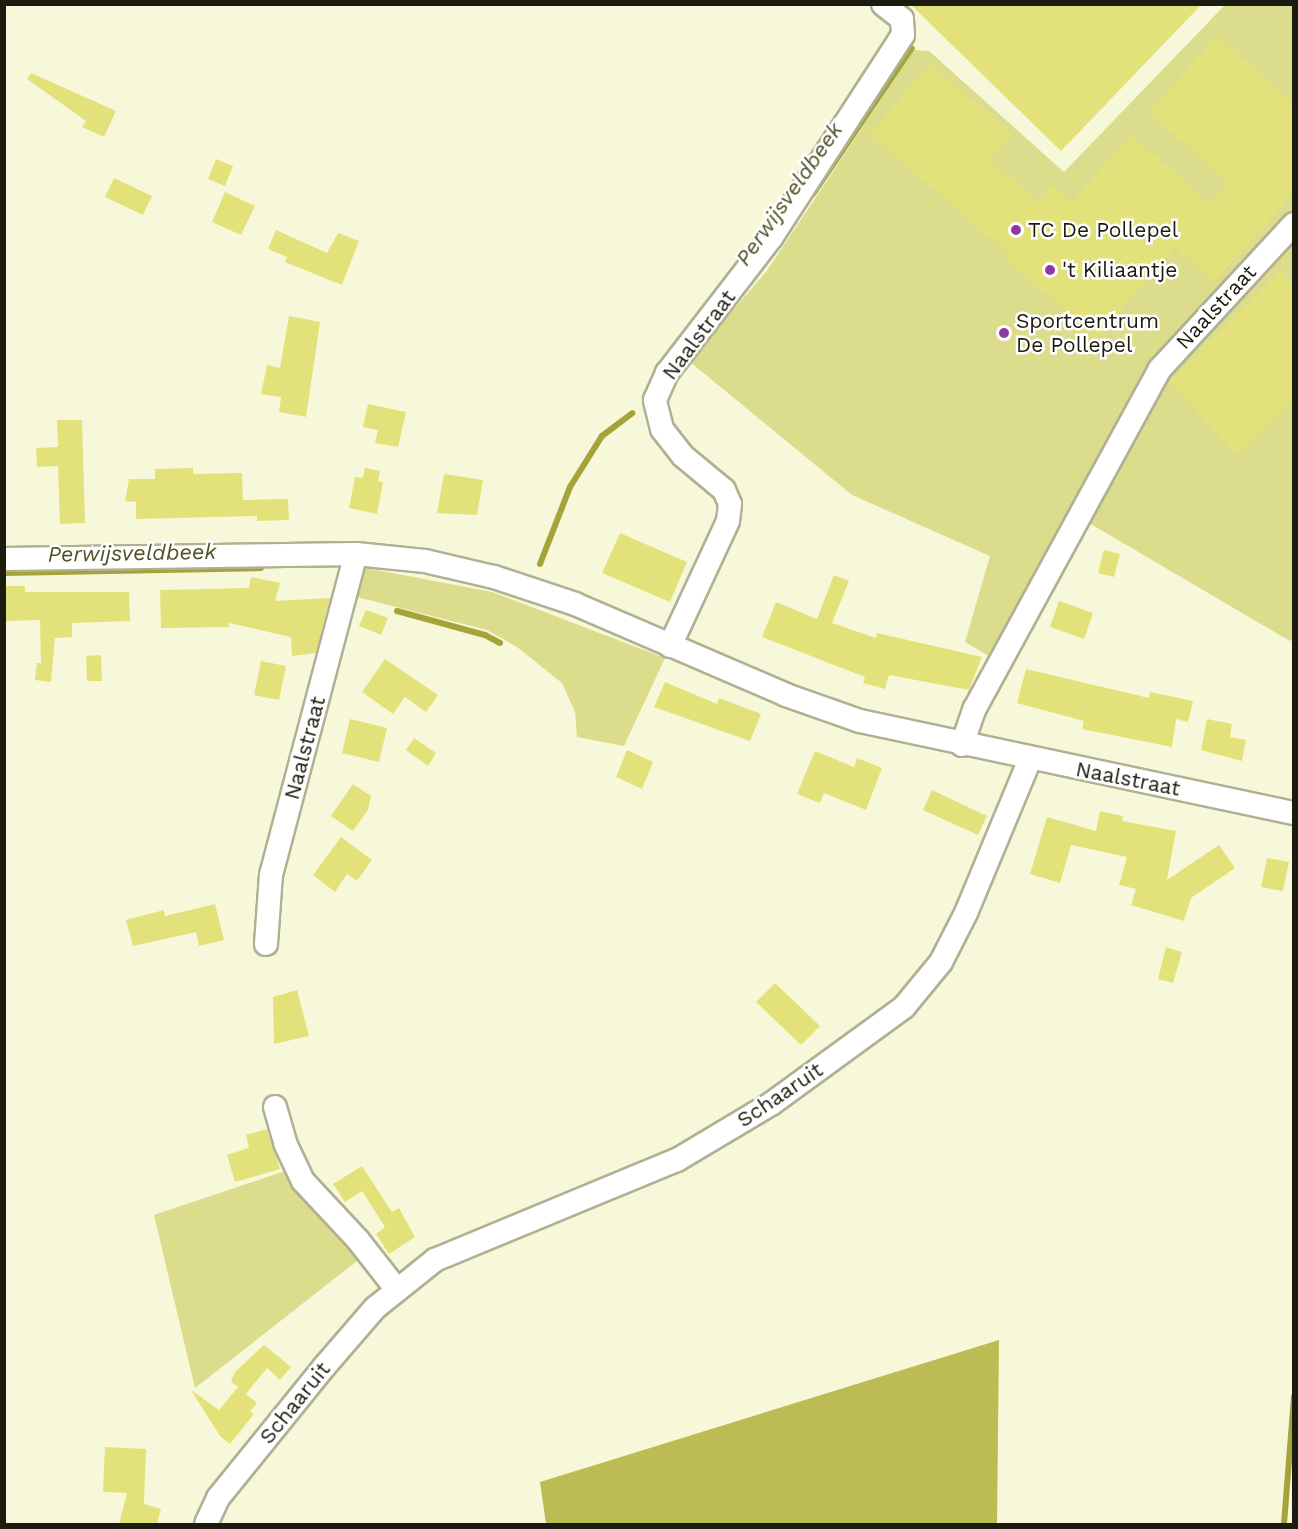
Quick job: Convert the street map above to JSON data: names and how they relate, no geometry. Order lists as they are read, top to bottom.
{
  "streets": {
    "street": ["Naalstraat", "Schaaruit"]
  },
  "crossings": [
    ["Naalstraat", "Schaaruit"]
  ],
  "water": ["Perwijsveldbeek"],
  "places": ["TC De Pollepel", "'t Kiliaantje", "Sportcentrum De Pollepel"]
}
